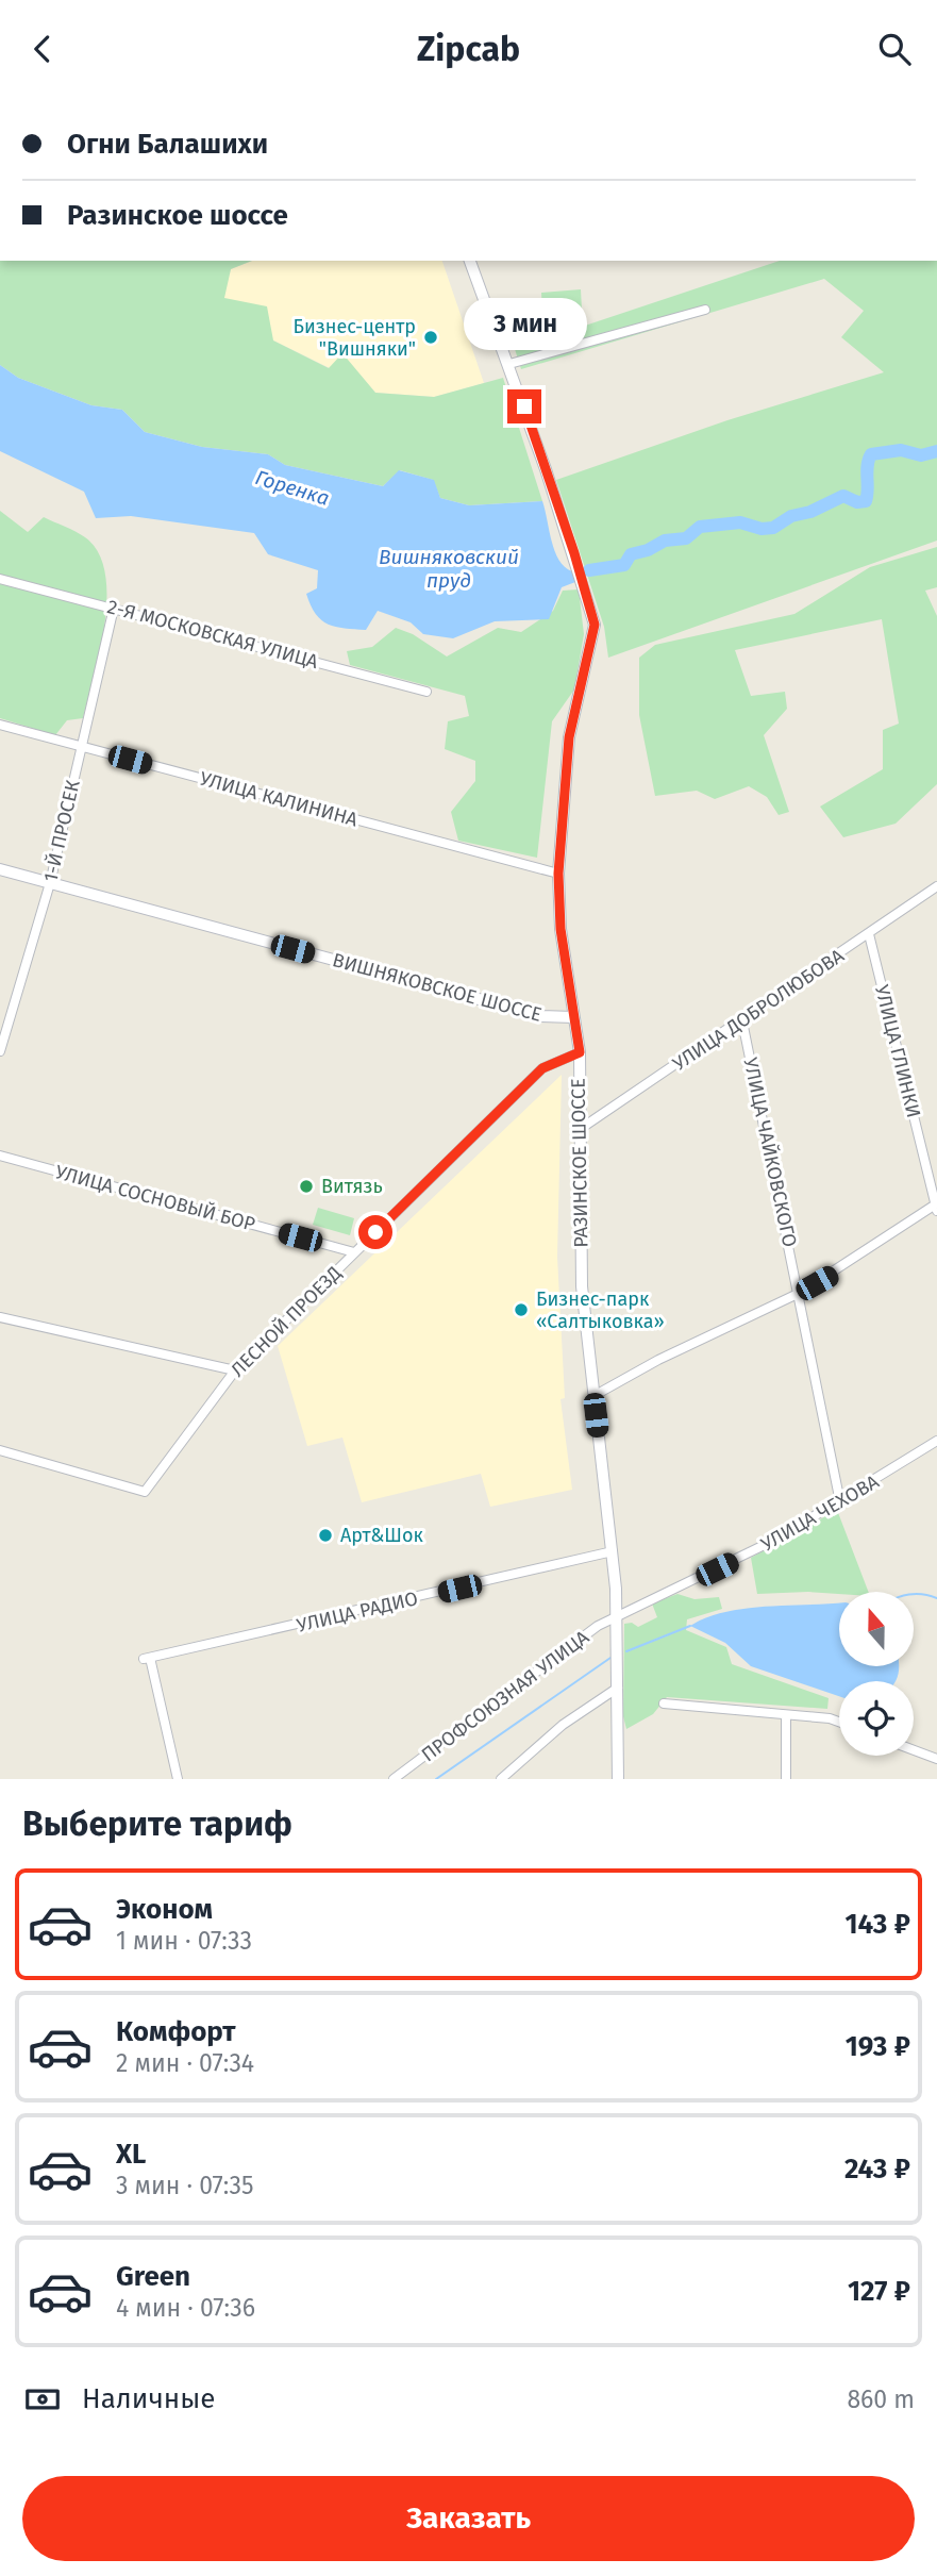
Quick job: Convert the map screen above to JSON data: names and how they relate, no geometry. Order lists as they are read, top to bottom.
{
  "streets": {
    "main road": ["ВИШНЯКОВСКОЕ ШОССЕ", "РАЗИНСКОЕ ШОССЕ"],
    "street": [
      "2-Я МОСКОВСКАЯ УЛИЦА",
      "УЛИЦА КАЛИНИНА",
      "1-Й ПРОСЕК",
      "УЛИЦА ДОБРОЛЮБОВА",
      "УЛИЦА ГЛИНКИ",
      "УЛИЦА ЧАЙКОВСКОГО",
      "УЛИЦА СОСНОВЫЙ БОР",
      "ЛЕСНОЙ ПРОЕЗД",
      "УЛИЦА ЧЕХОВА",
      "УЛИЦА РАДИО",
      "ПРОФСОЮЗНАЯ УЛИЦА"
    ]
  },
  "crossings": [
    ["2-Я МОСКОВСКАЯ УЛИЦА", "1-Й ПРОСЕК"],
    ["УЛИЦА КАЛИНИНА", "1-Й ПРОСЕК"],
    ["УЛИЦА КАЛИНИНА", "РАЗИНСКОЕ ШОССЕ"],
    ["1-Й ПРОСЕК", "ВИШНЯКОВСКОЕ ШОССЕ"],
    ["ВИШНЯКОВСКОЕ ШОССЕ", "РАЗИНСКОЕ ШОССЕ"],
    ["УЛИЦА ДОБРОЛЮБОВА", "УЛИЦА ГЛИНКИ"],
    ["УЛИЦА ДОБРОЛЮБОВА", "УЛИЦА ЧАЙКОВСКОГО"],
    ["УЛИЦА ДОБРОЛЮБОВА", "РАЗИНСКОЕ ШОССЕ"],
    ["УЛИЦА ЧАЙКОВСКОГО", "УЛИЦА ЧЕХОВА"],
    ["РАЗИНСКОЕ ШОССЕ", "ЛЕСНОЙ ПРОЕЗД"],
    ["РАЗИНСКОЕ ШОССЕ", "УЛИЦА ЧЕХОВА"],
    ["РАЗИНСКОЕ ШОССЕ", "УЛИЦА РАДИО"],
    ["РАЗИНСКОЕ ШОССЕ", "ПРОФСОЮЗНАЯ УЛИЦА"],
    ["УЛИЦА СОСНОВЫЙ БОР", "ЛЕСНОЙ ПРОЕЗД"],
    ["УЛИЦА ЧЕХОВА", "ПРОФСОЮЗНАЯ УЛИЦА"]
  ],
  "water": ["Горенка", "Вишняковский пруд"],
  "places": [
    "Бизнес-центр \"Вишняки\"",
    "Витязь",
    "Бизнес-парк «Салтыковка»",
    "Арт&Шок"
  ],
  "north": "top",
  "page": {
    "header": "Zipcab",
    "banner": ["Огни Балашихи", "Разинское шоссе"],
    "bubble": "3 мин",
    "heading": "Выберите тариф",
    "list": [
      {
        "name": "Эконом",
        "note": "1 мин · 07:33",
        "value": "143 ₽"
      },
      {
        "name": "Комфорт",
        "note": "2 мин · 07:34",
        "value": "193 ₽"
      },
      {
        "name": "XL",
        "note": "3 мин · 07:35",
        "value": "243 ₽"
      },
      {
        "name": "Green",
        "note": "4 мин · 07:36",
        "value": "127 ₽"
      }
    ],
    "pay": ["Наличные", "860 m"],
    "buttons": "Заказать"
  }
}
